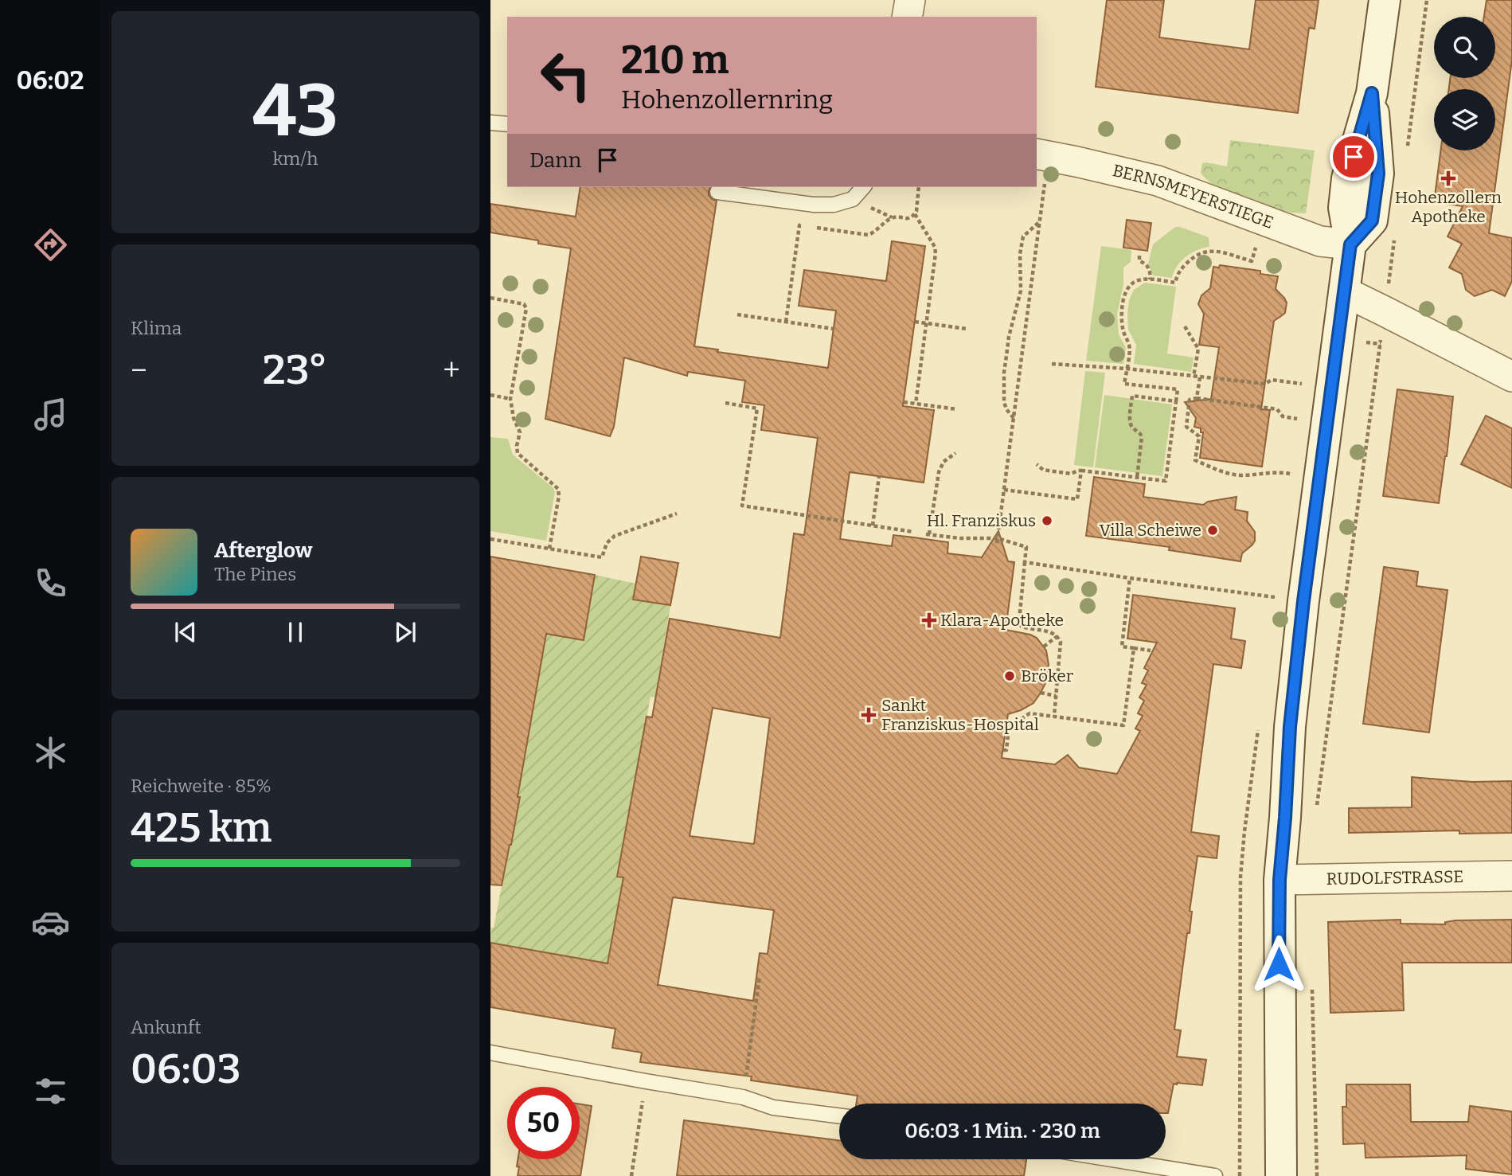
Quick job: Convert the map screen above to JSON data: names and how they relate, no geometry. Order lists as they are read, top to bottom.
{
  "streets": {
    "street": ["BERNSMEYERSTIEGE", "RUDOLFSTRASSE"]
  },
  "places": {
    "health": ["Hohenzollern Apotheke", "Klara-Apotheke", "Sankt Franziskus-Hospital"],
    "other": ["Hl. Franziskus", "Villa Scheiwe", "Bröker"]
  },
  "page": {
    "tabs": "06:02",
    "tile": [
      ["43", "km/h"],
      "Klima",
      ["Reichweite · 85%", "425 km"],
      ["Ankunft", "06:03"]
    ],
    "turn": ["210 m", "Hohenzollernring"],
    "then": "Dann",
    "heat": ["−", "23°", "+"],
    "song": ["Afterglow", "The Pines"],
    "limit": "50",
    "trip": "06:03 · 1 Min. · 230 m"
  }
}
